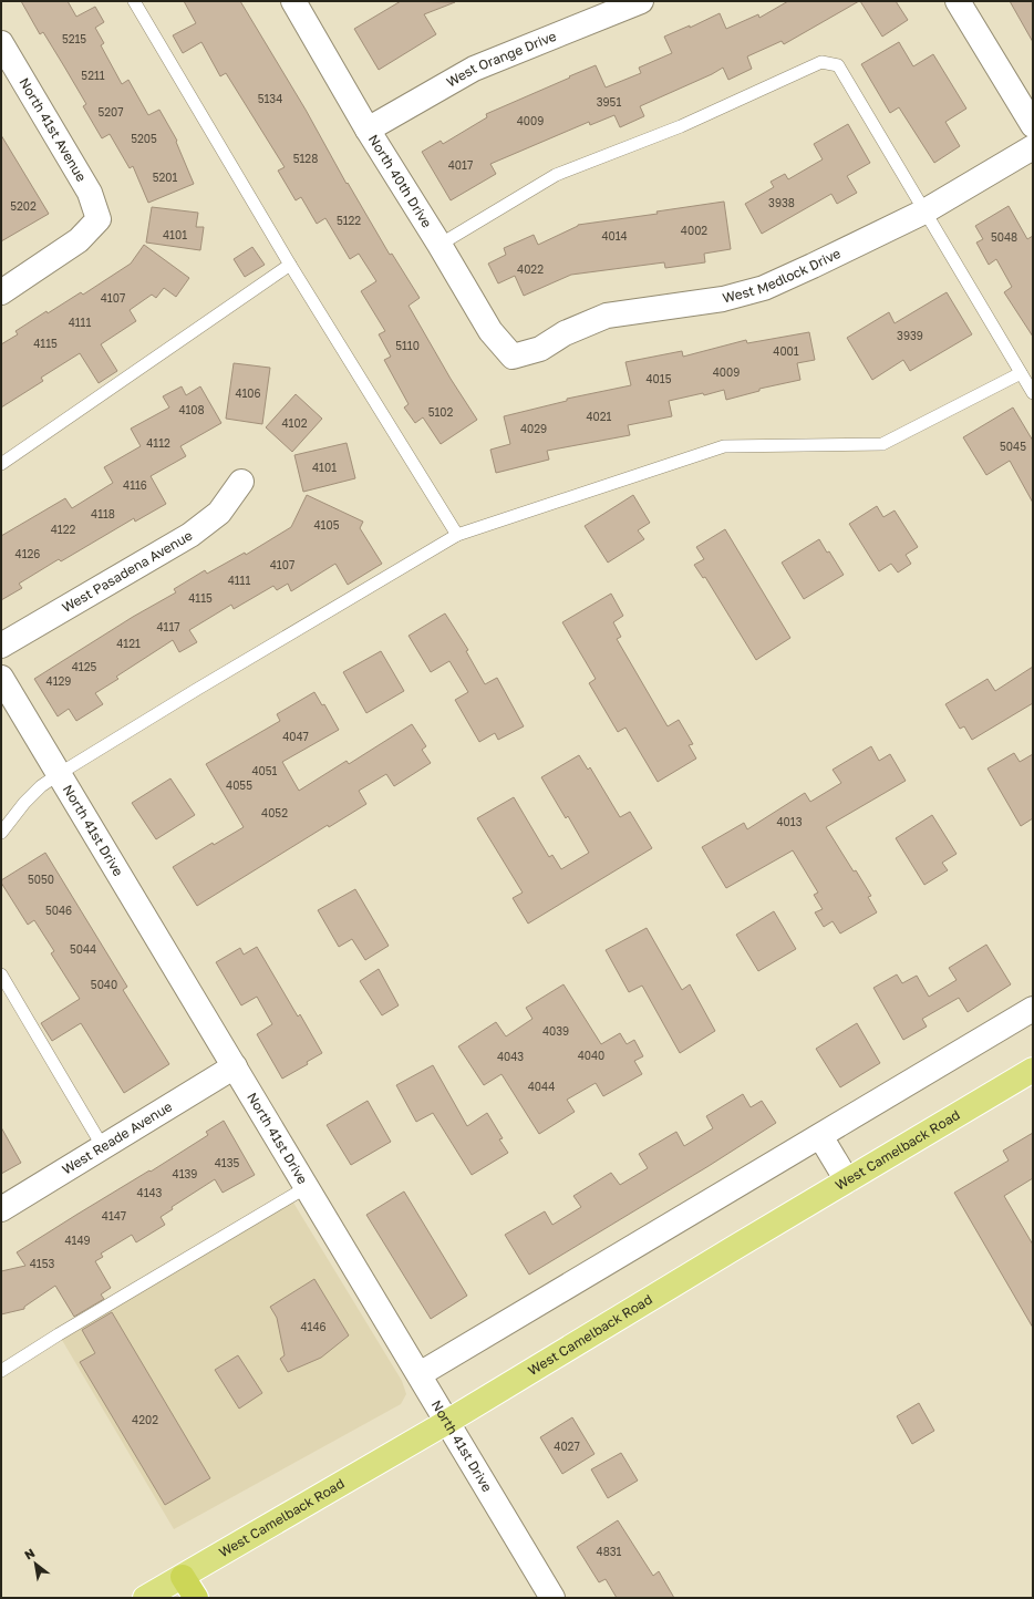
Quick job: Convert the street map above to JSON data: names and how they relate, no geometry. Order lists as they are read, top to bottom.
{
  "streets": {
    "main road": ["West Camelback Road"],
    "street": [
      "West Orange Drive",
      "North 41st Avenue",
      "North 40th Drive",
      "West Medlock Drive",
      "West Pasadena Avenue",
      "North 41st Drive",
      "West Reade Avenue"
    ]
  },
  "crossings": [
    ["West Orange Drive", "North 40th Drive"],
    ["North 40th Drive", "West Medlock Drive"],
    ["North 41st Drive", "West Reade Avenue"],
    ["North 41st Drive", "West Camelback Road"]
  ],
  "house_numbers": [
    "5215",
    "5211",
    "5134",
    "3951",
    "5207",
    "4009",
    "5205",
    "5128",
    "4017",
    "5201",
    "3938",
    "5202",
    "5122",
    "4002",
    "4101",
    "4014",
    "5048",
    "4022",
    "4107",
    "4111",
    "3939",
    "4115",
    "5110",
    "4001",
    "4009",
    "4015",
    "4106",
    "4108",
    "5102",
    "4021",
    "4102",
    "4029",
    "4112",
    "5045",
    "4101",
    "4116",
    "4118",
    "4105",
    "4122",
    "4126",
    "4107",
    "4111",
    "4115",
    "4117",
    "4121",
    "4125",
    "4129",
    "4047",
    "4051",
    "4055",
    "4052",
    "4013",
    "5050",
    "5046",
    "5044",
    "5040",
    "4039",
    "4040",
    "4043",
    "4044",
    "4135",
    "4139",
    "4143",
    "4147",
    "4149",
    "4153",
    "4146",
    "4202",
    "4027",
    "4831"
  ],
  "north": "top left"
}
